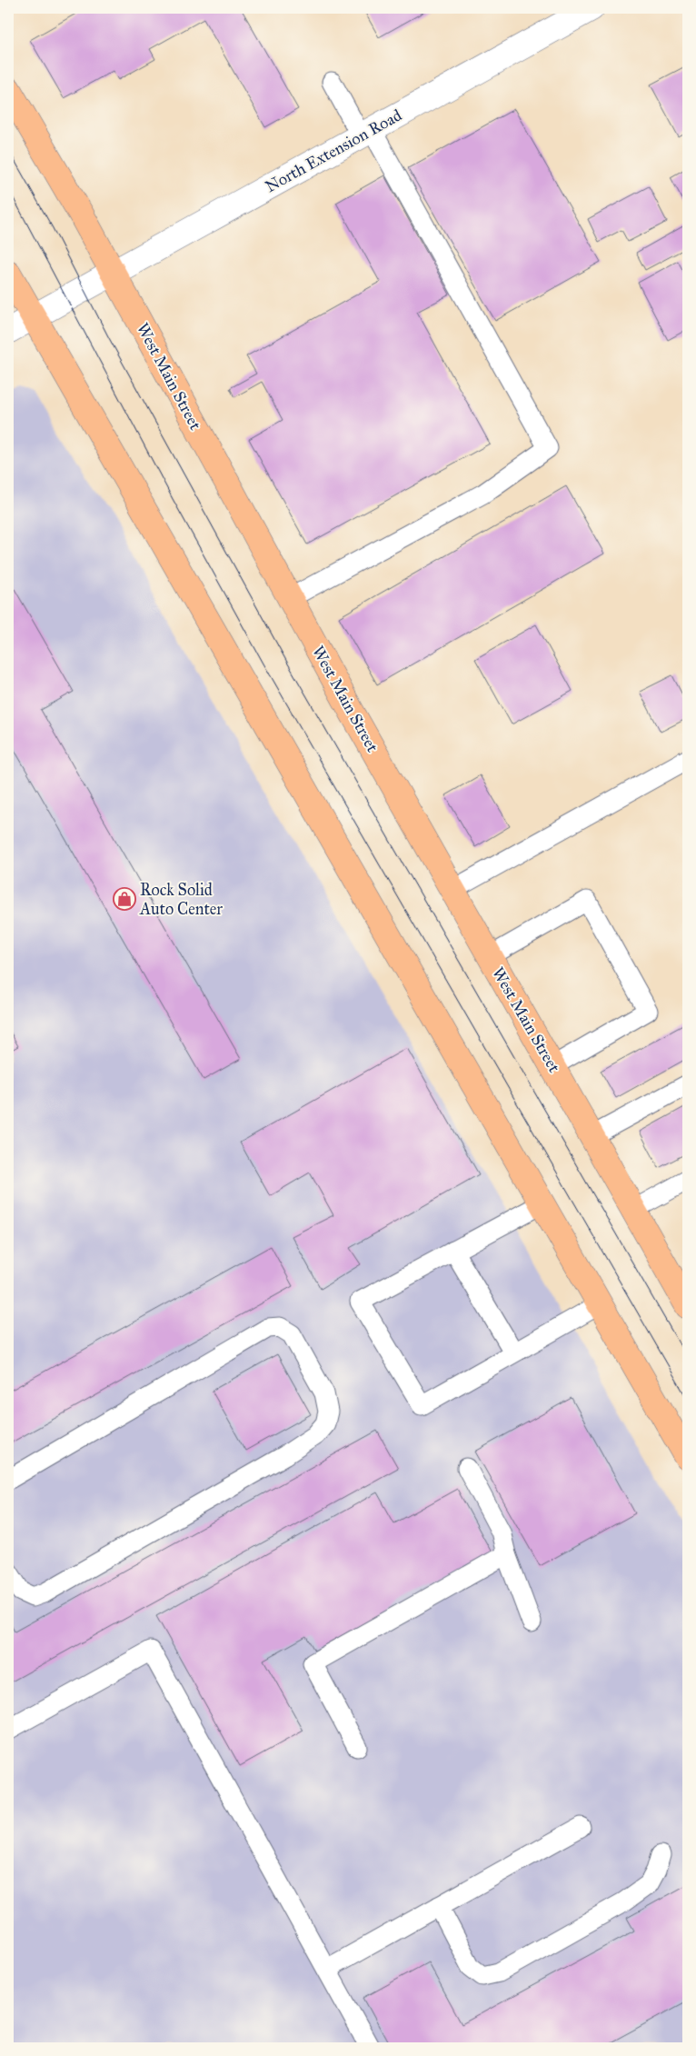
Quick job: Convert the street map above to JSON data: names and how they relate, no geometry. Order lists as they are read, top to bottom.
{
  "streets": {
    "main road": ["West Main Street"],
    "street": ["North Extension Road"]
  },
  "crossings": [
    ["North Extension Road", "West Main Street"]
  ],
  "places": {
    "shop": ["Rock Solid Auto Center"]
  }
}
